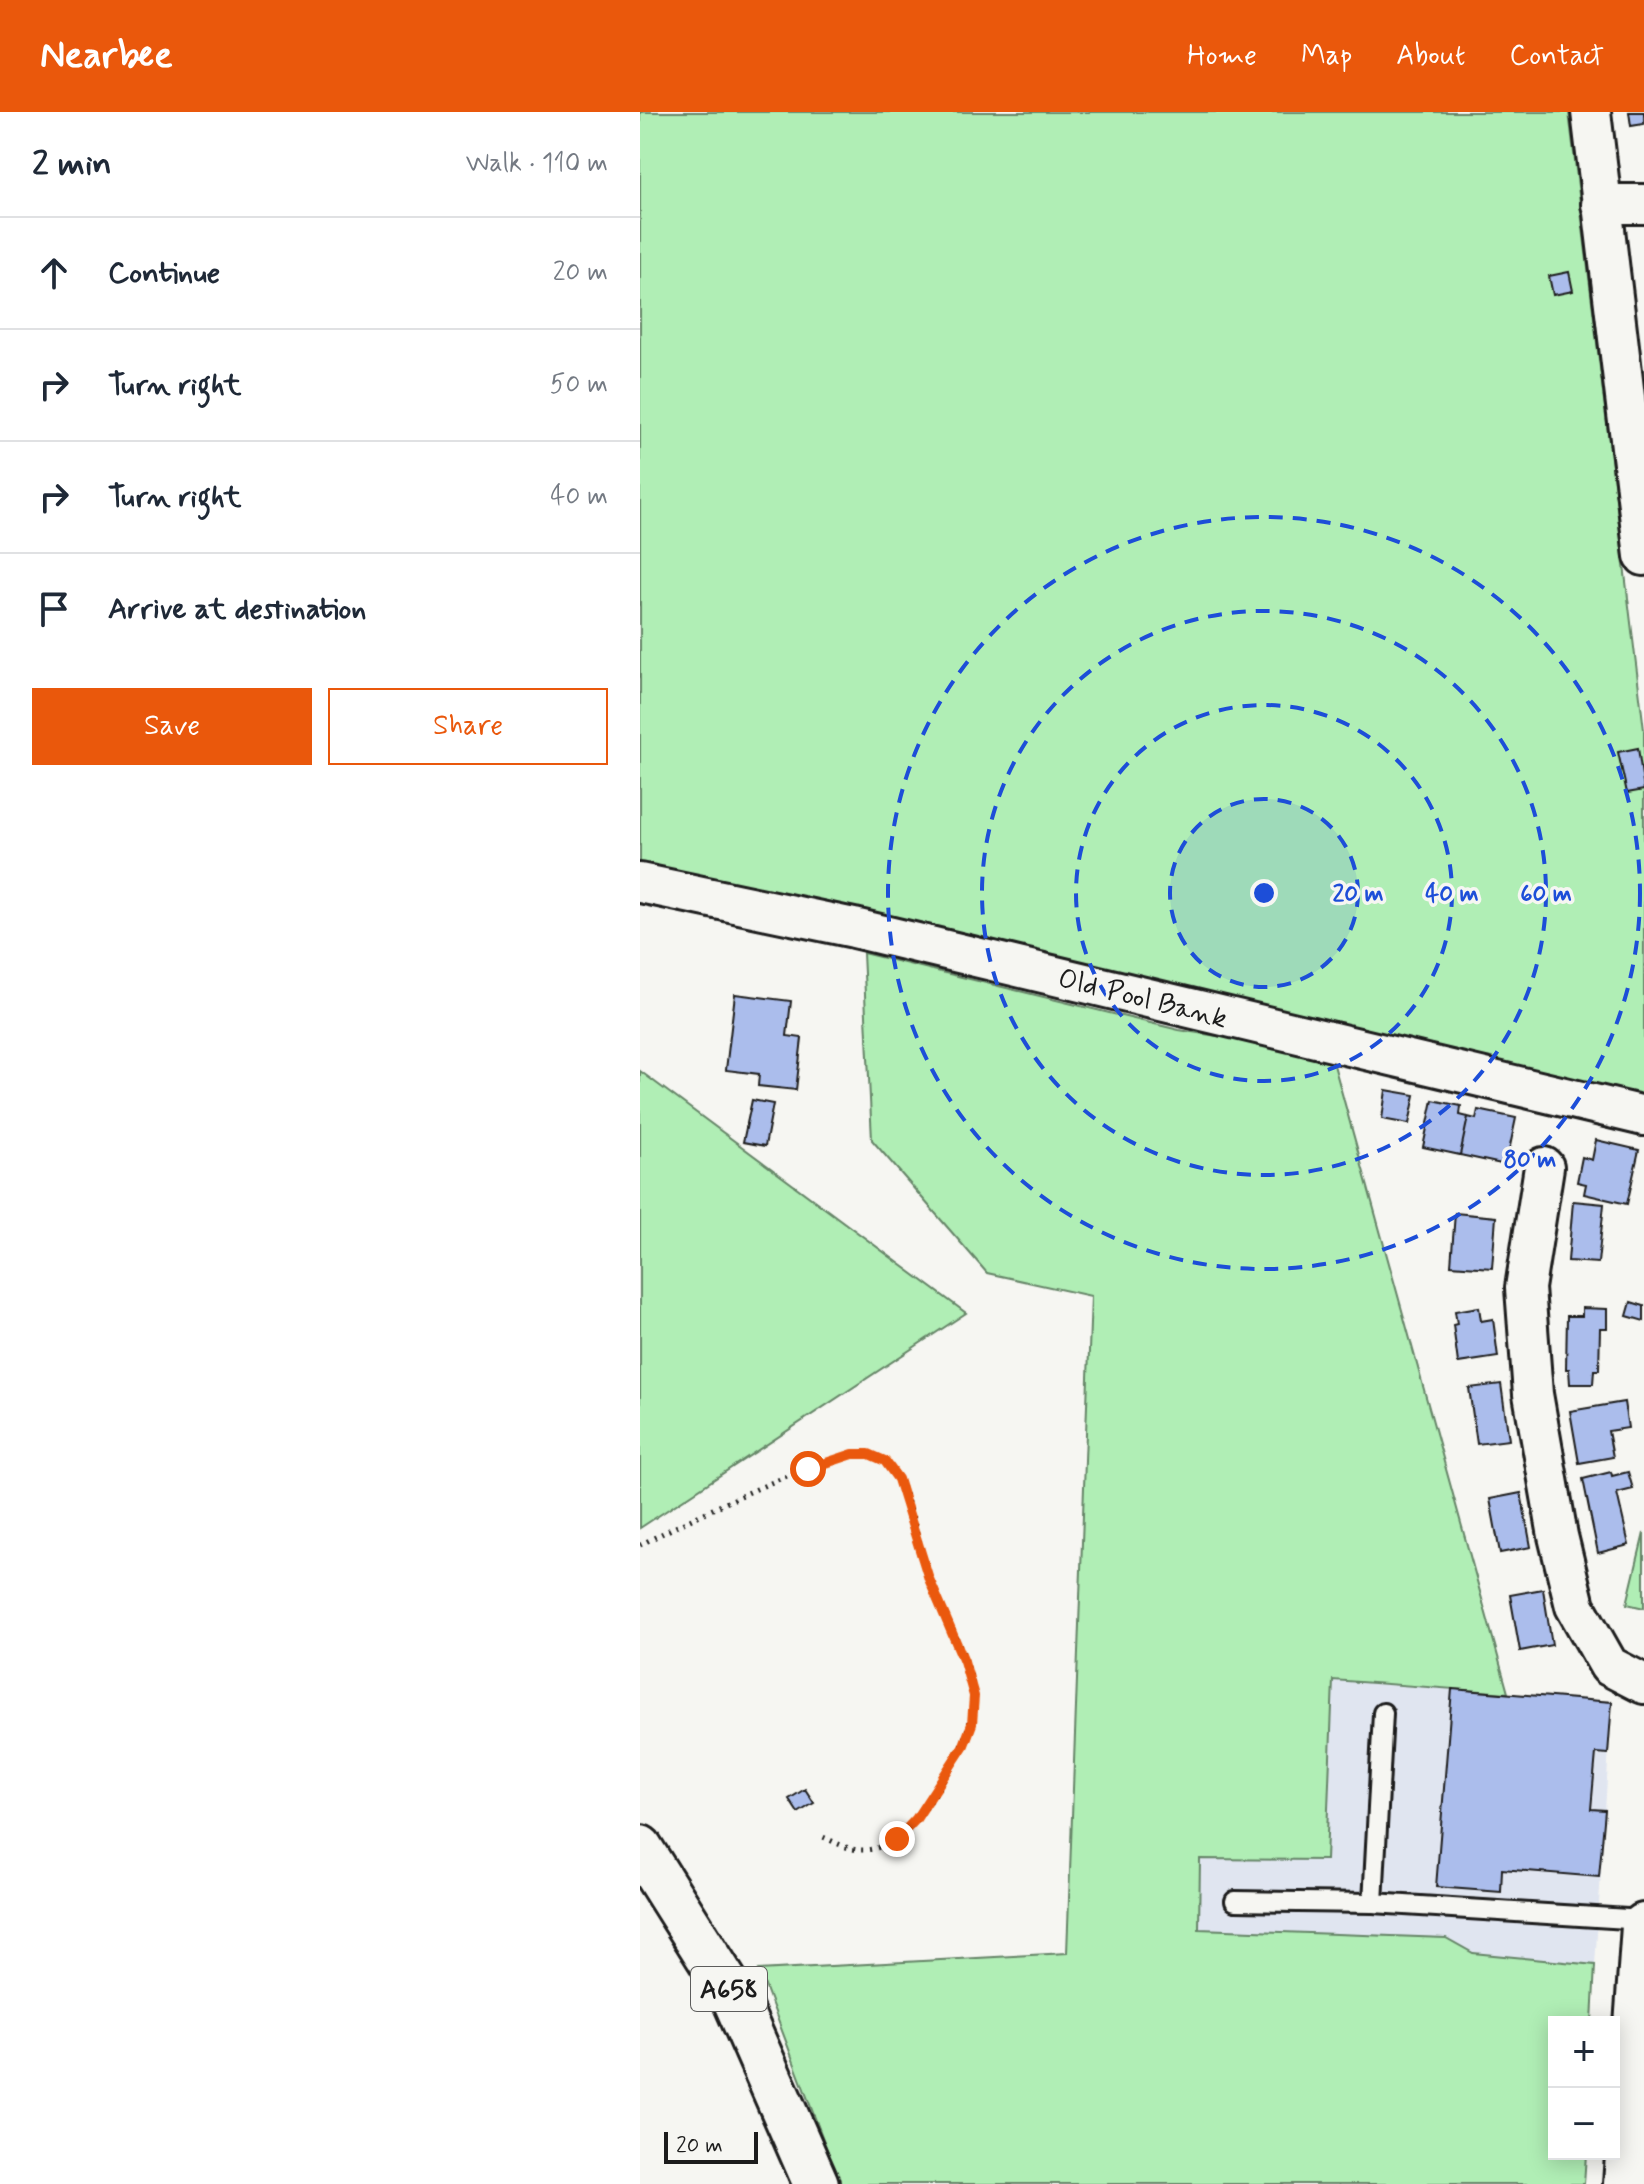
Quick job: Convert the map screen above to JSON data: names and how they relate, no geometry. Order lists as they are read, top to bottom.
{
  "streets": {
    "highway": ["A658"],
    "street": ["Old Pool Bank"]
  },
  "scale_bar": "20 m",
  "page": {
    "header": "Nearbee",
    "nav": [
      "Home",
      "Map",
      "About",
      "Contact"
    ],
    "heading": ["2 min", "Walk · 110 m"],
    "list": [
      ["Continue", "20 m"],
      ["Turn right", "50 m"],
      ["Turn right", "40 m"],
      "Arrive at destination"
    ],
    "buttons": ["Save", "Share"],
    "map_buttons": ["+", "−"],
    "scale": "20 m"
  },
  "rings": [
    "20 m",
    "40 m",
    "60 m",
    "80 m"
  ]
}
